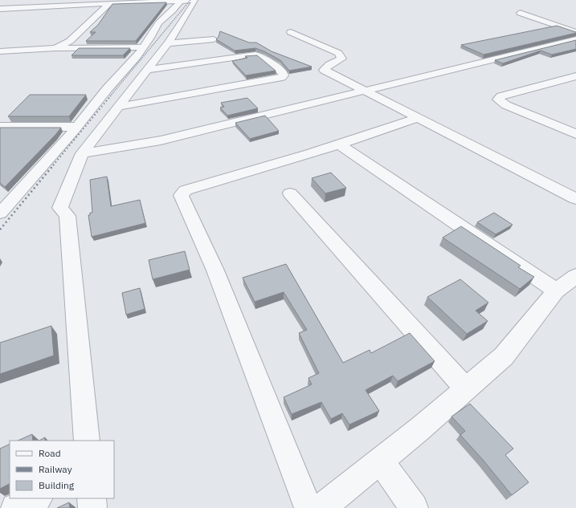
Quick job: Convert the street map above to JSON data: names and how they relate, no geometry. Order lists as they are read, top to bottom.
{
  "legend": ["Road", "Railway", "Building"]
}
